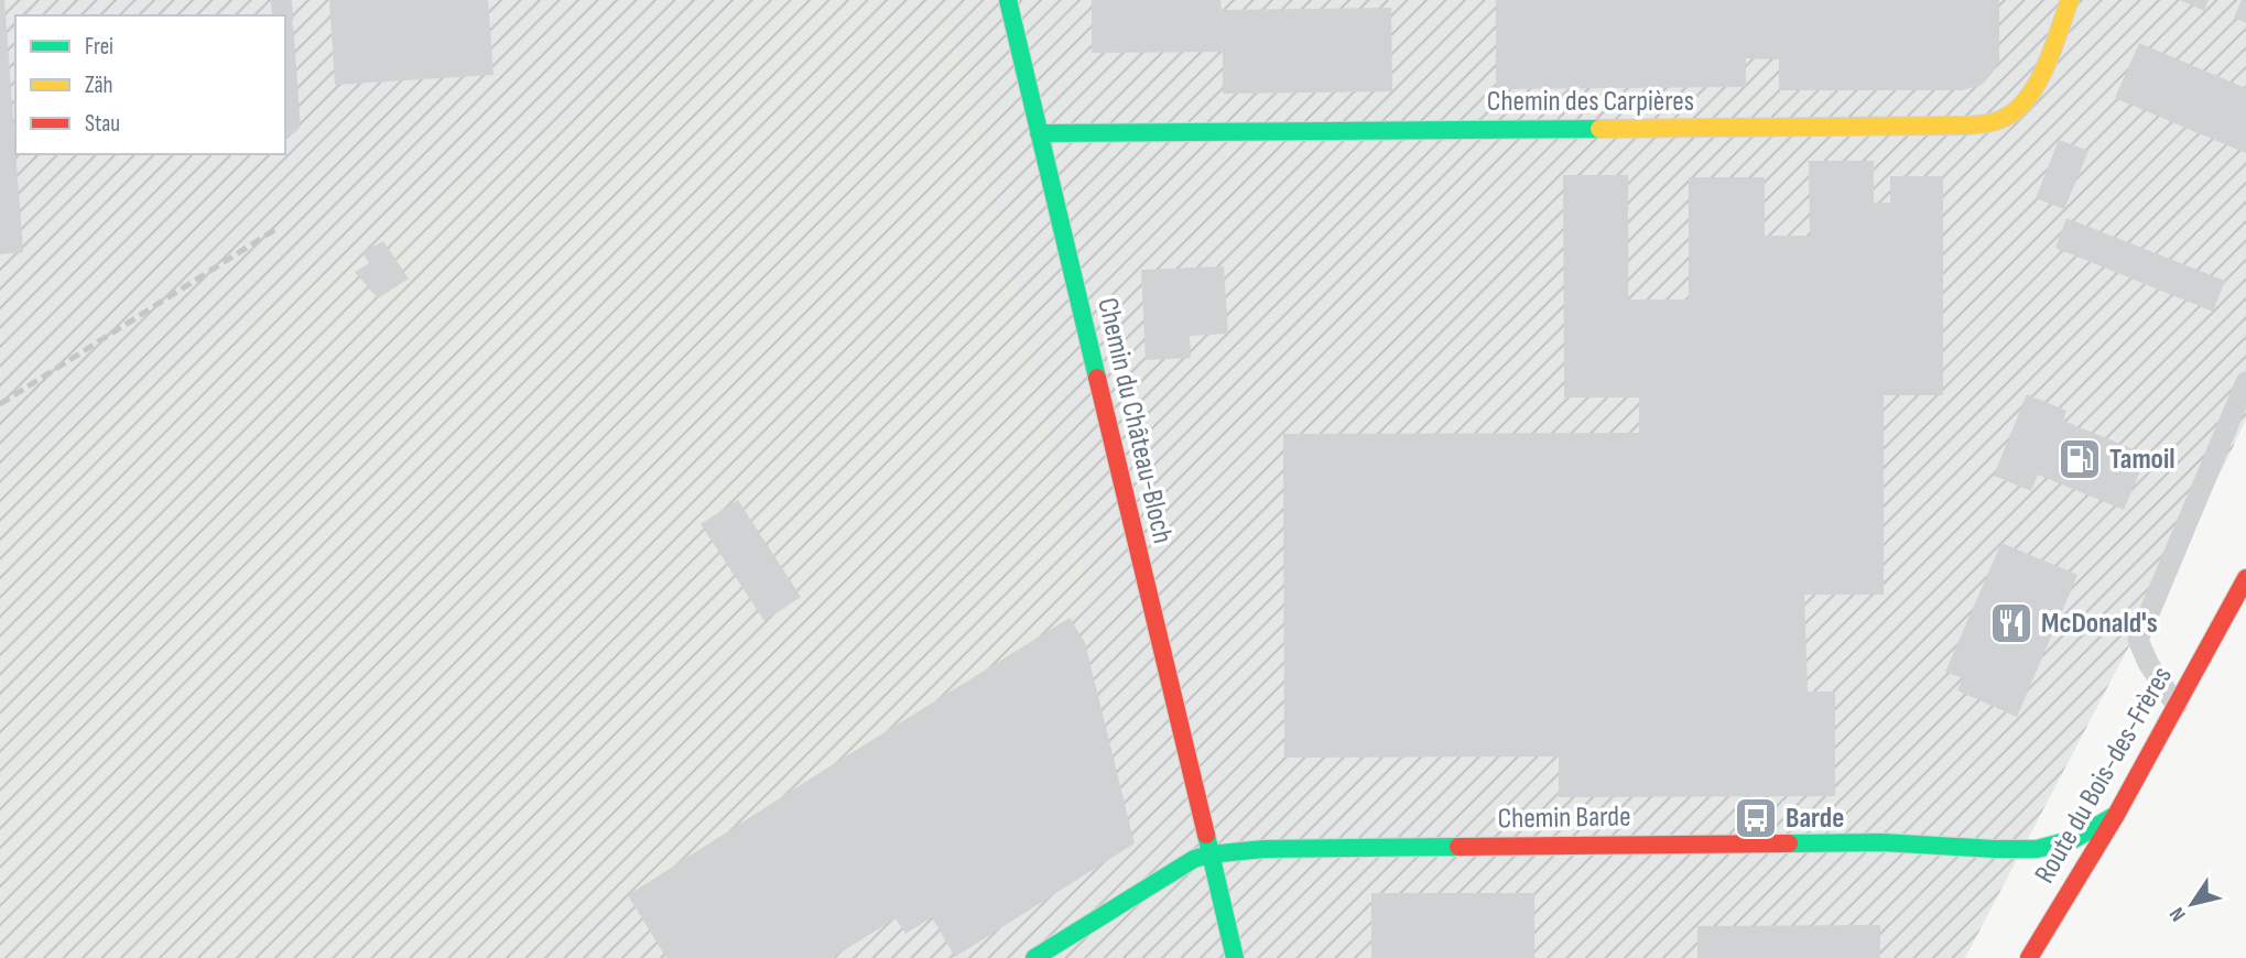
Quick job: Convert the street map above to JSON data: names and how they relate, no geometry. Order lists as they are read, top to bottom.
{
  "streets": {
    "street": [
      "Chemin des Carpières",
      "Chemin du Château-Bloch",
      "Route du Bois-des-Frères",
      "Chemin Barde"
    ]
  },
  "crossings": [
    ["Chemin des Carpières", "Chemin du Château-Bloch"],
    ["Chemin du Château-Bloch", "Chemin Barde"],
    ["Route du Bois-des-Frères", "Chemin Barde"]
  ],
  "places": {
    "fuel station": ["Tamoil"],
    "restaurant": ["McDonald's"],
    "bus stop": ["Barde"]
  },
  "legend": ["Frei", "Zäh", "Stau"],
  "north": "bottom left"
}
